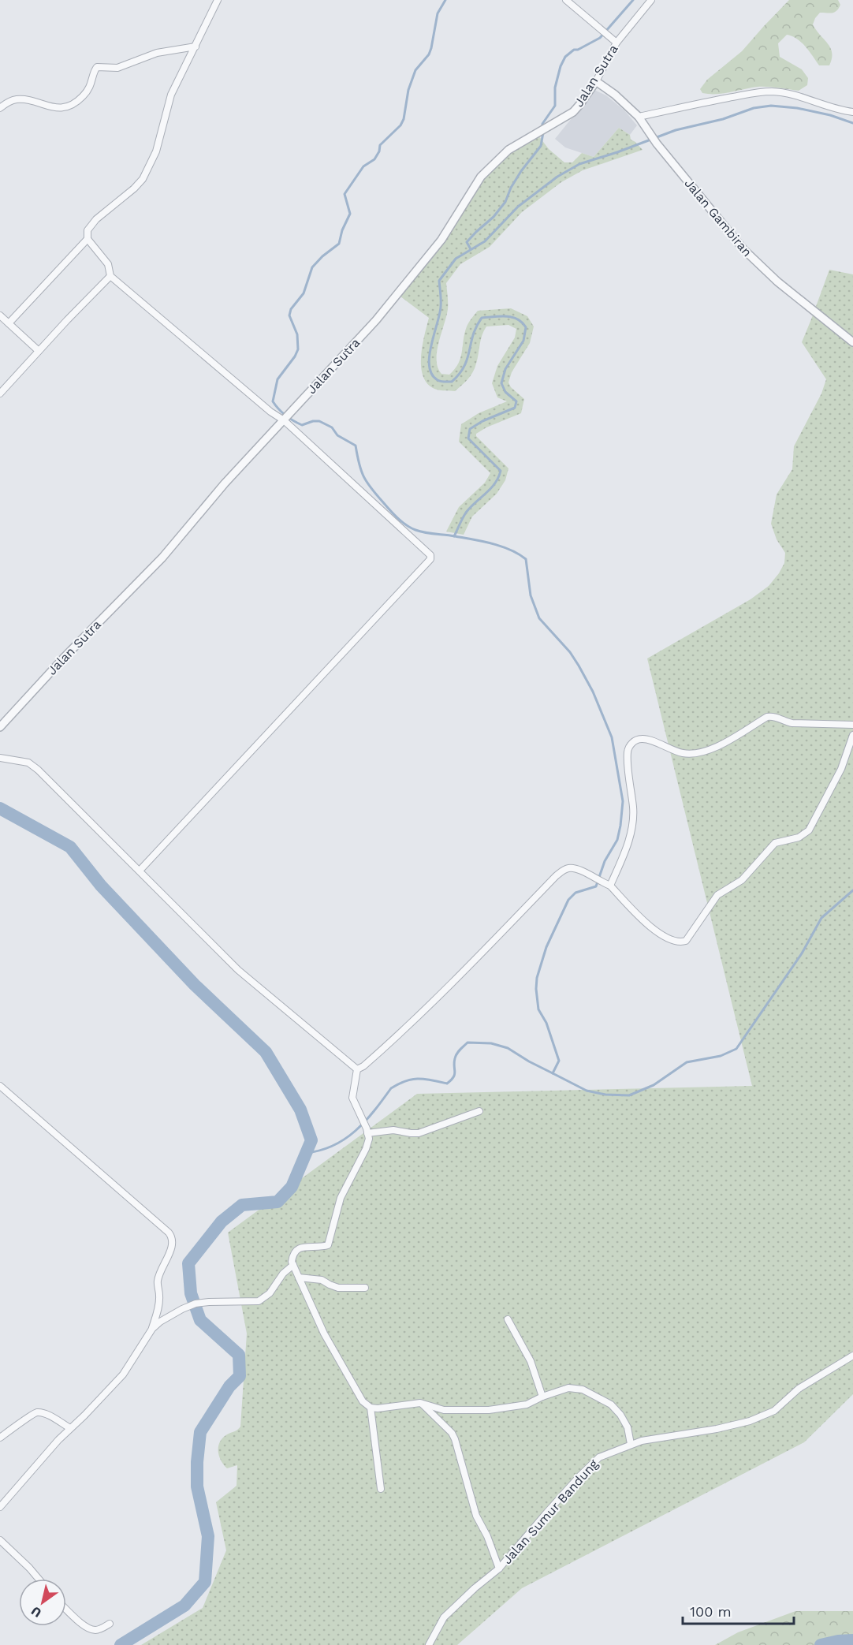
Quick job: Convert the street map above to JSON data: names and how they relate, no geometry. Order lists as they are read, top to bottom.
{
  "streets": {
    "street": ["Jalan Sutra", "Jalan Gambiran", "Jalan Sumur Bandung"]
  },
  "crossings": [
    ["Jalan Sutra", "Jalan Gambiran"]
  ],
  "scale_bar": "100 m",
  "north": "bottom left"
}
